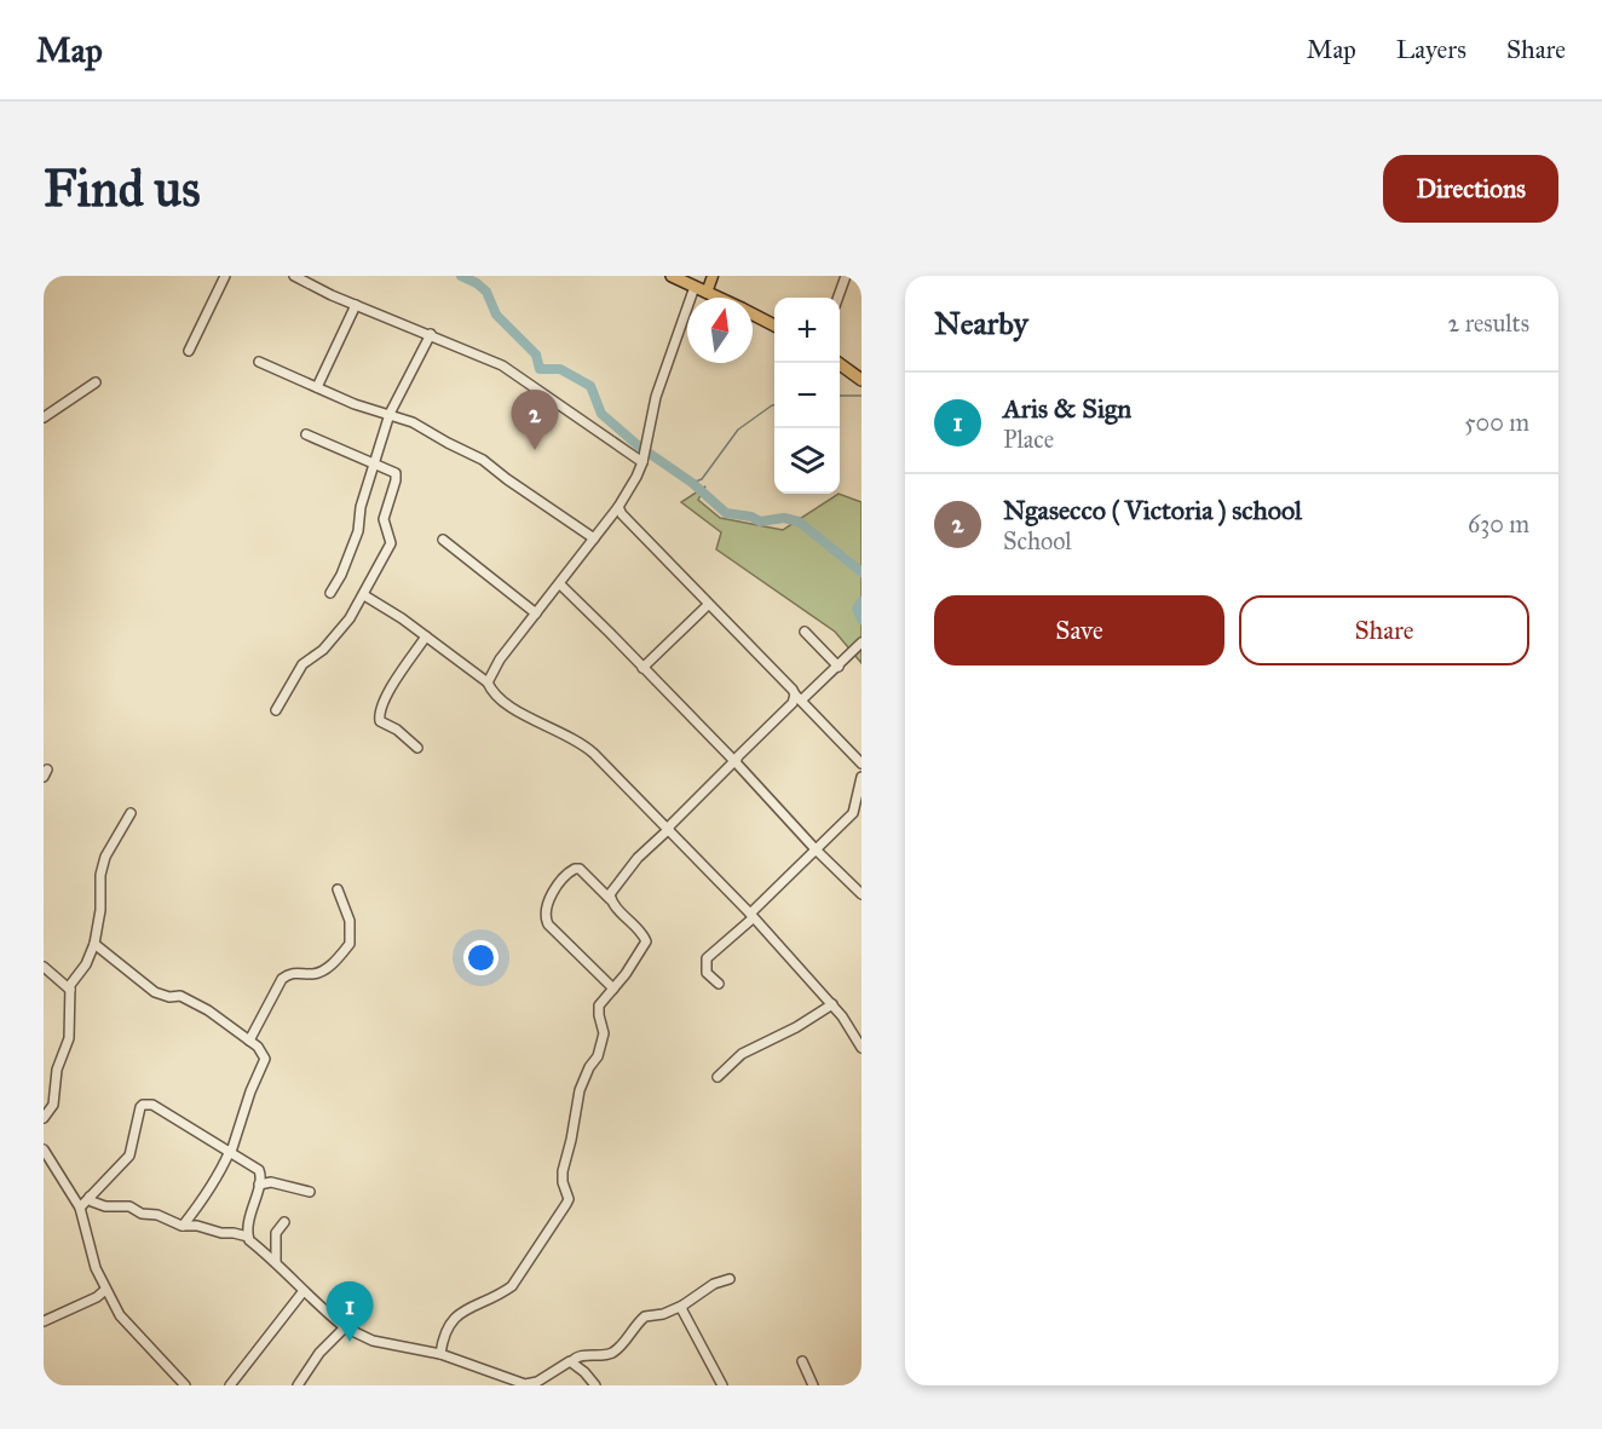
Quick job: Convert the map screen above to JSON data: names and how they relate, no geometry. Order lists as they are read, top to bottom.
{
  "north": "top",
  "page": {
    "header": "Map",
    "nav": ["Map", "Layers", "Share"],
    "buttons": [
      "Directions",
      ["Save", "Share"]
    ],
    "title": "Find us",
    "heading": ["Nearby", "2 results"],
    "map_buttons": ["+", "−"],
    "list": [
      {
        "mark": "1",
        "name": "Aris & Sign",
        "note": "Place",
        "value": "500 m"
      },
      {
        "mark": "2",
        "name": "Ngasecco ( Victoria ) school",
        "note": "School",
        "value": "630 m"
      }
    ],
    "pins": ["2", "1"]
  }
}
